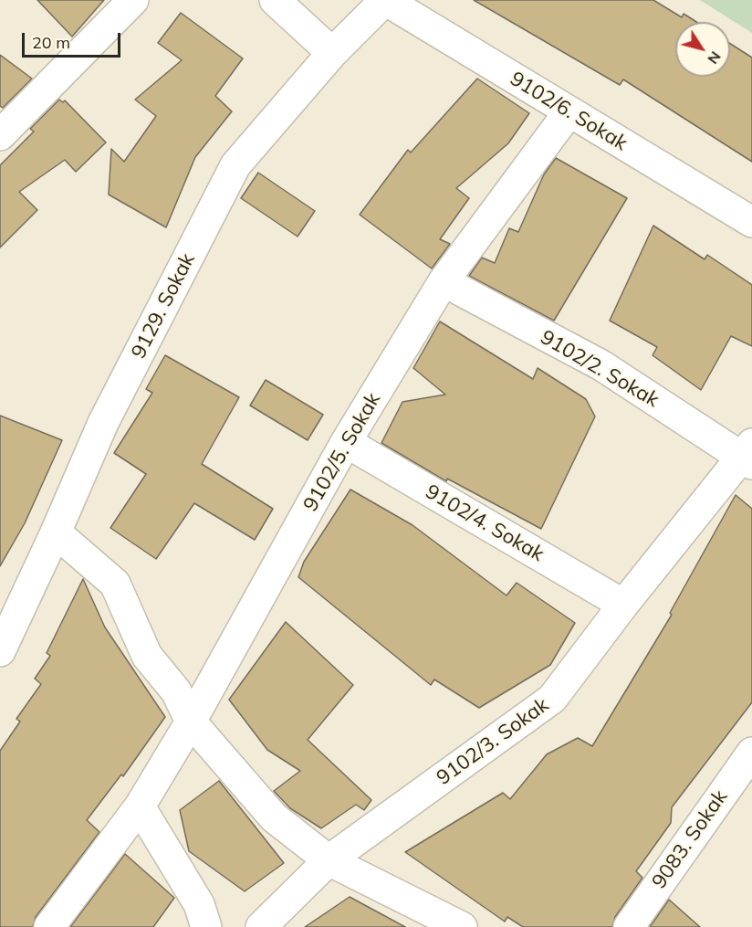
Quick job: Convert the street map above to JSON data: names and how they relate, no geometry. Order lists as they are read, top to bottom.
{
  "streets": {
    "street": [
      "9102/6. Sokak",
      "9129. Sokak",
      "9102/2. Sokak",
      "9102/5. Sokak",
      "9102/4. Sokak",
      "9102/3. Sokak",
      "9083. Sokak"
    ]
  },
  "crossings": [
    ["9102/6. Sokak", "9129. Sokak"],
    ["9102/6. Sokak", "9102/5. Sokak"],
    ["9102/2. Sokak", "9102/5. Sokak"],
    ["9102/2. Sokak", "9102/3. Sokak"],
    ["9102/5. Sokak", "9102/4. Sokak"],
    ["9102/4. Sokak", "9102/3. Sokak"]
  ],
  "scale_bar": "20 m",
  "north": "bottom right"
}
